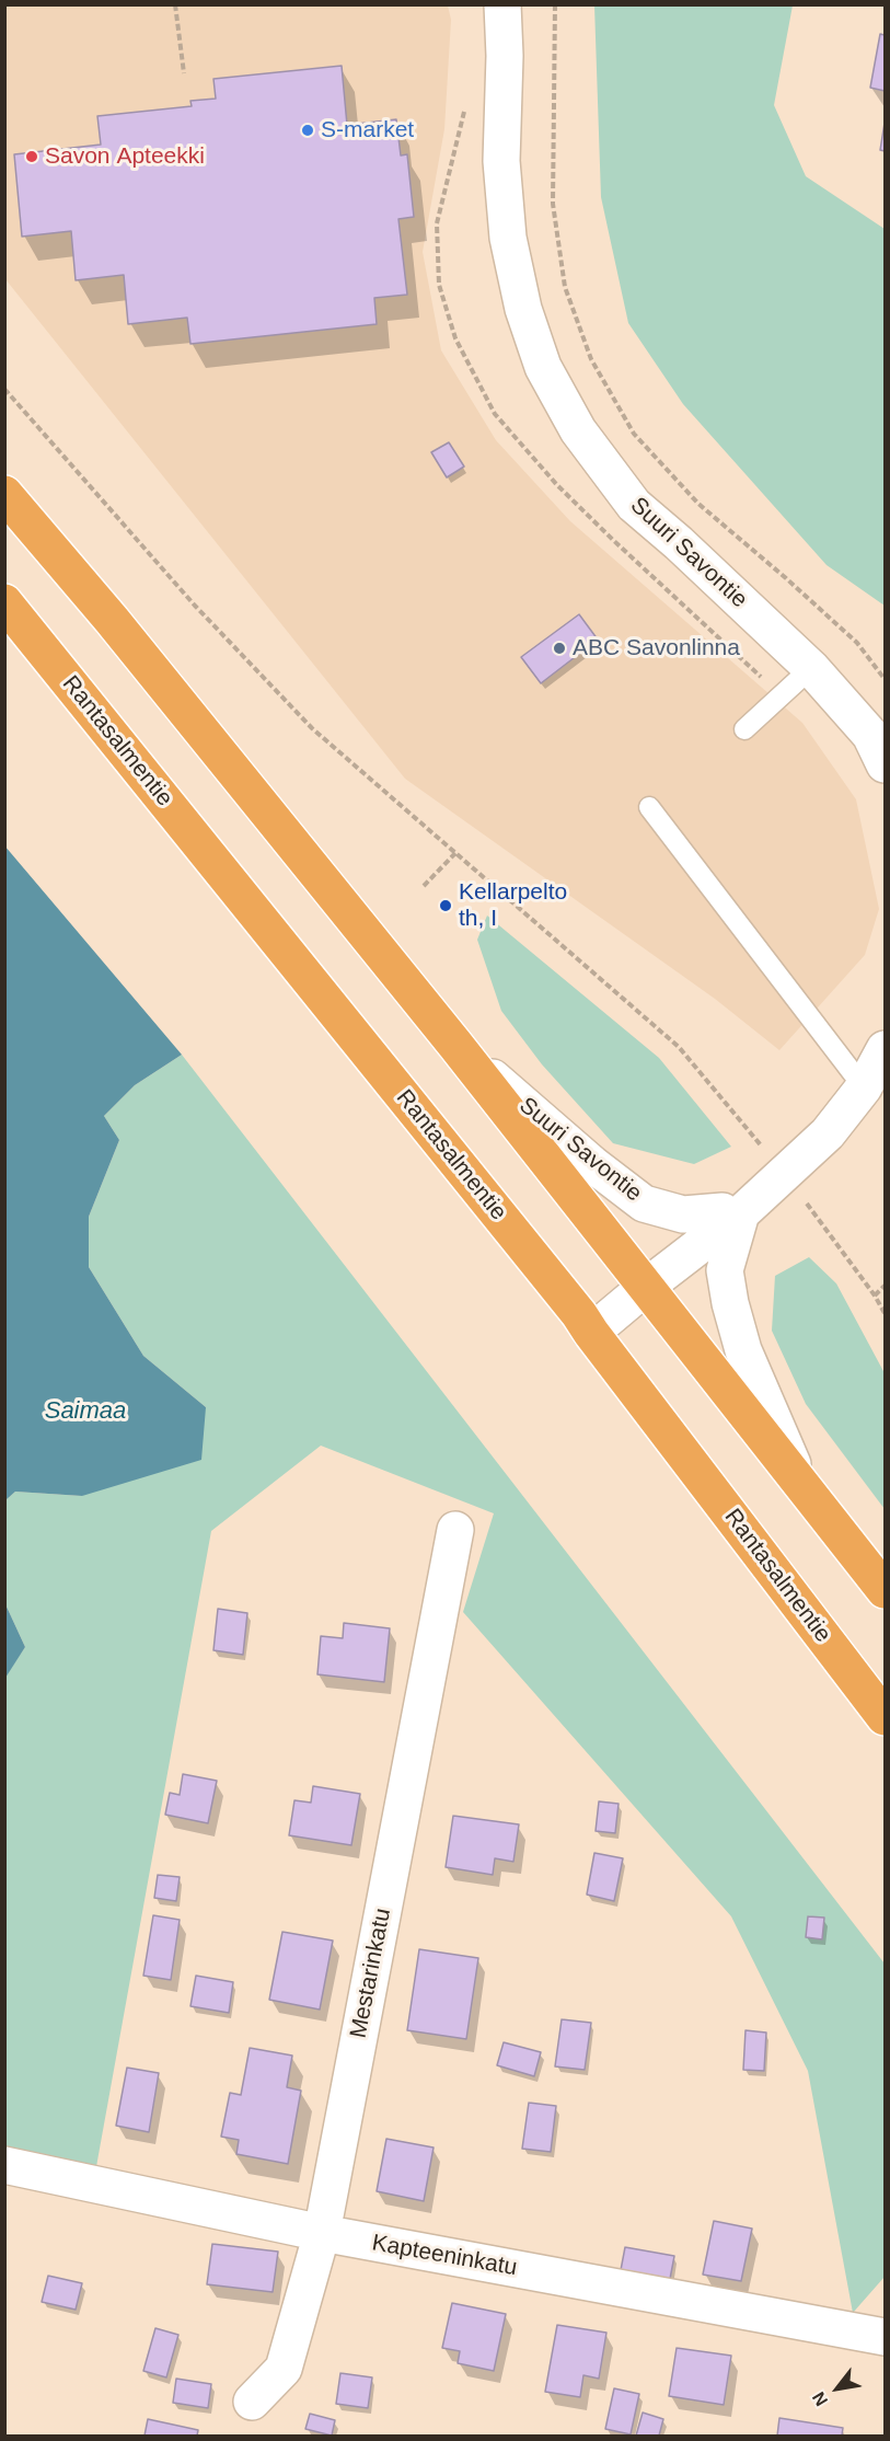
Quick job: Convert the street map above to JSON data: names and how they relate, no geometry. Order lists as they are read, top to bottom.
{
  "streets": {
    "highway": ["Rantasalmentie"],
    "street": ["Suuri Savontie", "Mestarinkatu", "Kapteeninkatu"]
  },
  "crossings": [
    ["Suuri Savontie", "Rantasalmentie"],
    ["Mestarinkatu", "Kapteeninkatu"]
  ],
  "water": ["Saimaa"],
  "places": [
    "S-market",
    "Savon Apteekki",
    "ABC Savonlinna",
    "Kellarpelto th, I"
  ],
  "north": "bottom left"
}
